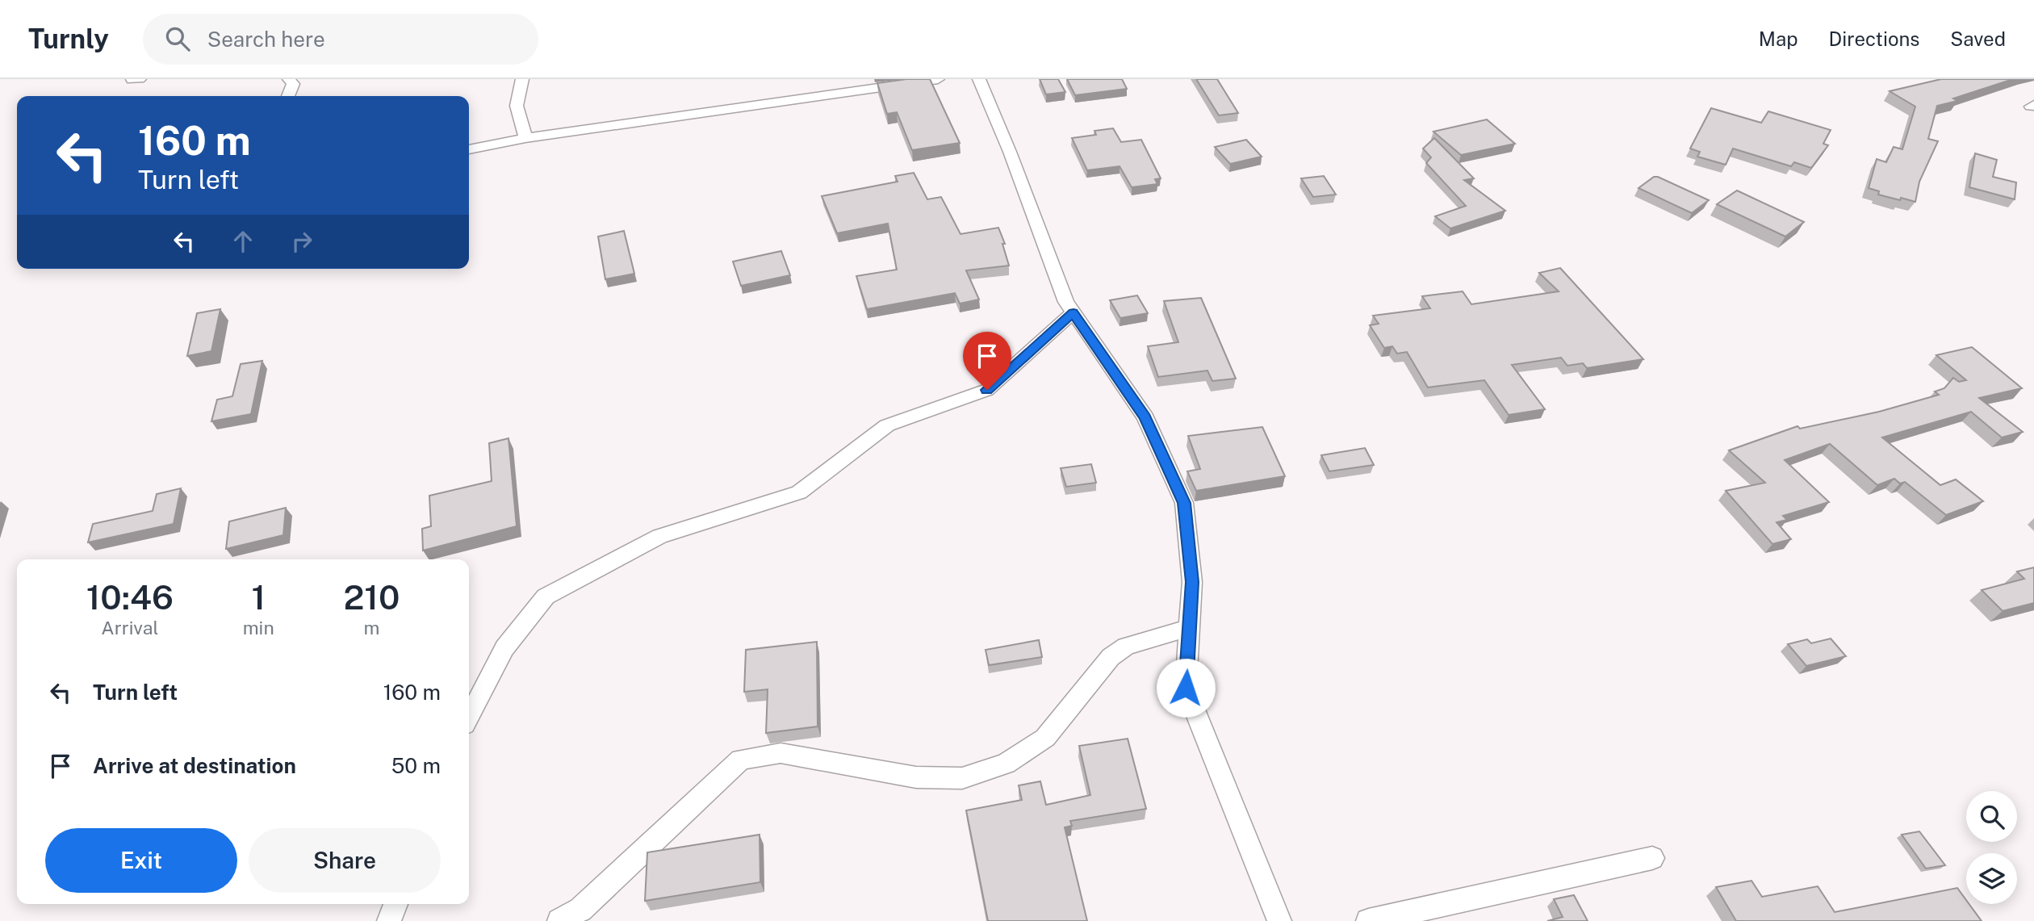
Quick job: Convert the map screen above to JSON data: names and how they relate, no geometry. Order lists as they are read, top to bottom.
{
  "page": {
    "header": "Turnly",
    "search": "Search here",
    "nav": ["Map", "Directions", "Saved"],
    "turn": ["160 m", "Turn left"],
    "eta": [
      "10:46",
      "Arrival",
      "1",
      "min",
      "210",
      "m"
    ],
    "list": [
      {
        "name": "Turn left",
        "value": "160 m"
      },
      {
        "name": "Arrive at destination",
        "value": "50 m"
      }
    ],
    "buttons": ["Exit", "Share"]
  }
}
